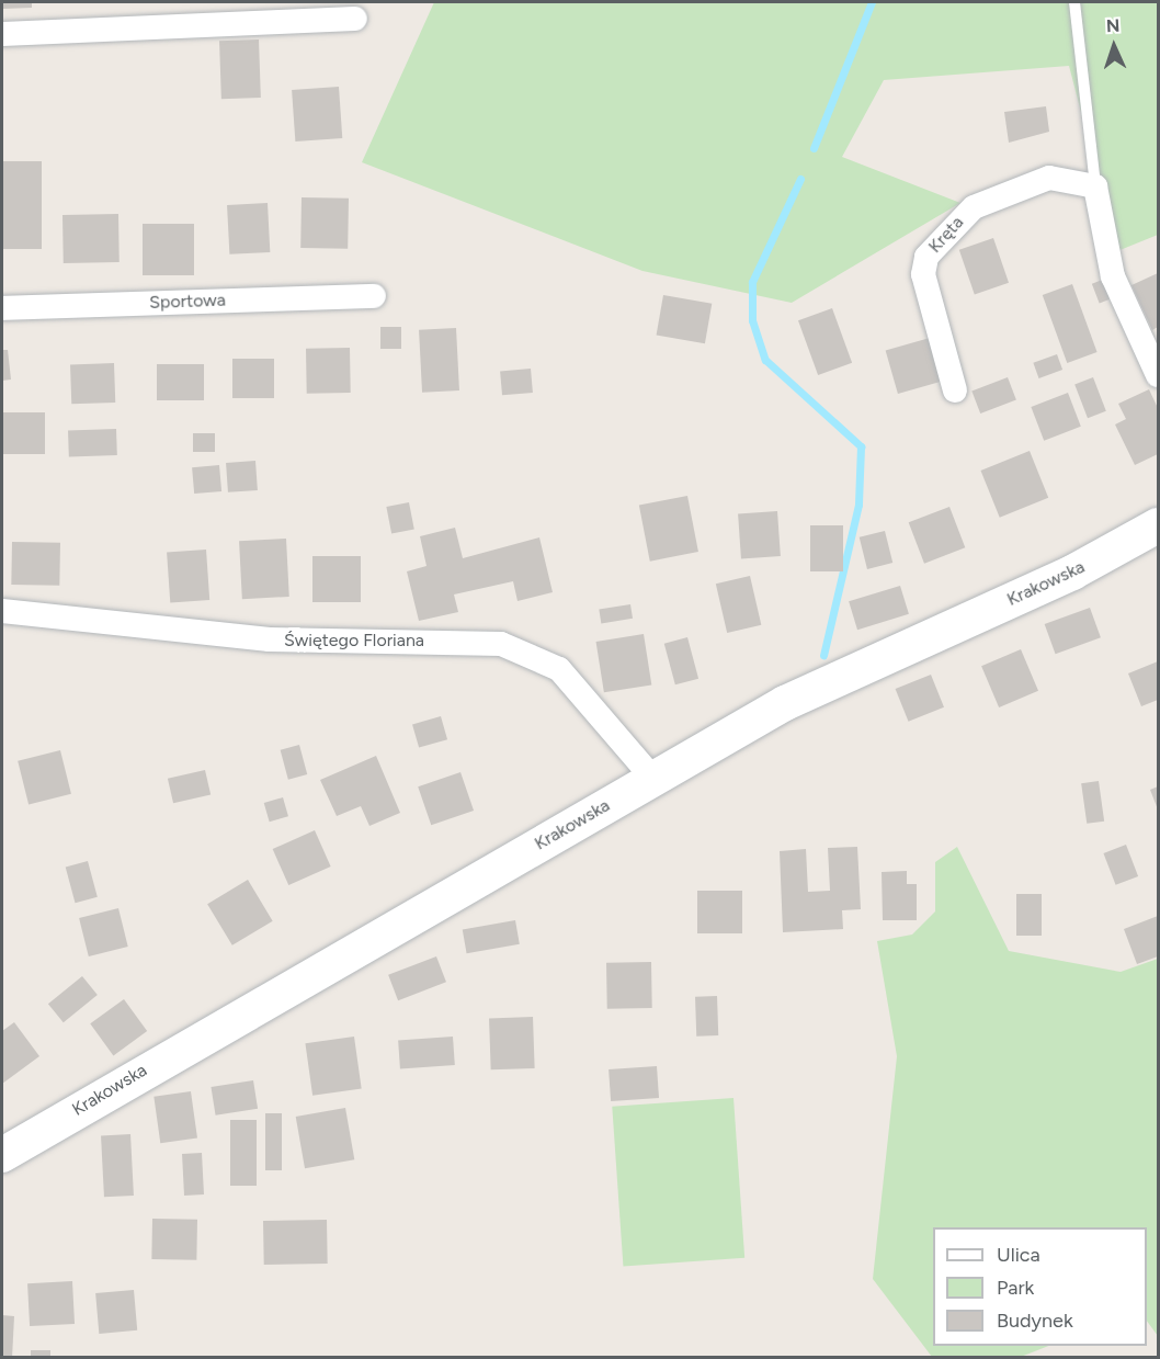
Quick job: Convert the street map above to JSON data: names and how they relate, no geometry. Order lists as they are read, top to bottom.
{
  "streets": {
    "street": [
      "Kręta",
      "Sportowa",
      "Krakowska",
      "Świętego Floriana"
    ]
  },
  "crossings": [
    ["Krakowska", "Świętego Floriana"]
  ],
  "legend": ["Ulica", "Park", "Budynek"],
  "north": "top"
}
